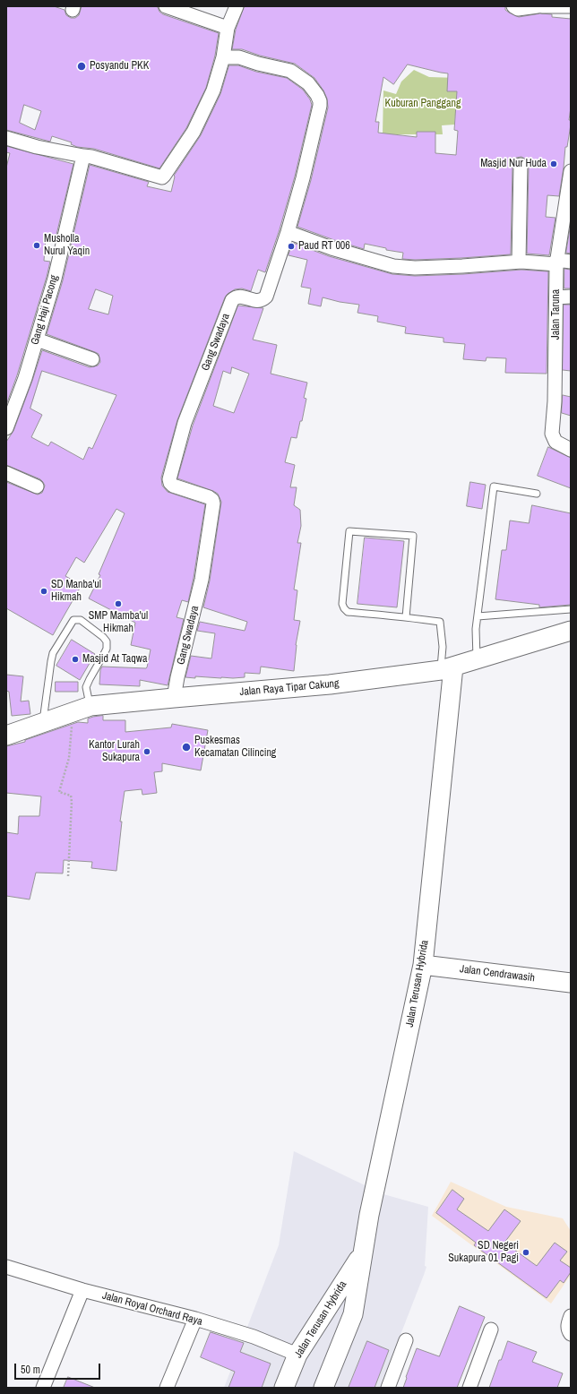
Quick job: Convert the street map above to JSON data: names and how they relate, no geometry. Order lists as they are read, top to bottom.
{
  "streets": {
    "street": [
      "Gang Haji Pacong",
      "Jalan Taruna",
      "Gang Swadaya",
      "Jalan Raya Tipar Cakung",
      "Jalan Cendrawasih",
      "Jalan Terusan Hybrida",
      "Jalan Royal Orchard Raya"
    ]
  },
  "crossings": [
    ["Gang Swadaya", "Jalan Raya Tipar Cakung"],
    ["Jalan Raya Tipar Cakung", "Jalan Terusan Hybrida"],
    ["Jalan Cendrawasih", "Jalan Terusan Hybrida"],
    ["Jalan Terusan Hybrida", "Jalan Royal Orchard Raya"]
  ],
  "parks": ["Kuburan Panggang"],
  "places": [
    "Posyandu PKK",
    "Masjid Nur Huda",
    "Musholla Nurul Yaqin",
    "Paud RT 006",
    "SD Manba'ul Hikmah",
    "SMP Mamba'ul Hikmah",
    "Masjid At Taqwa",
    "Puskesmas Kecamatan Cilincing",
    "Kantor Lurah Sukapura",
    "SD Negeri Sukapura 01 Pagi"
  ],
  "scale_bar": "50 m"
}
